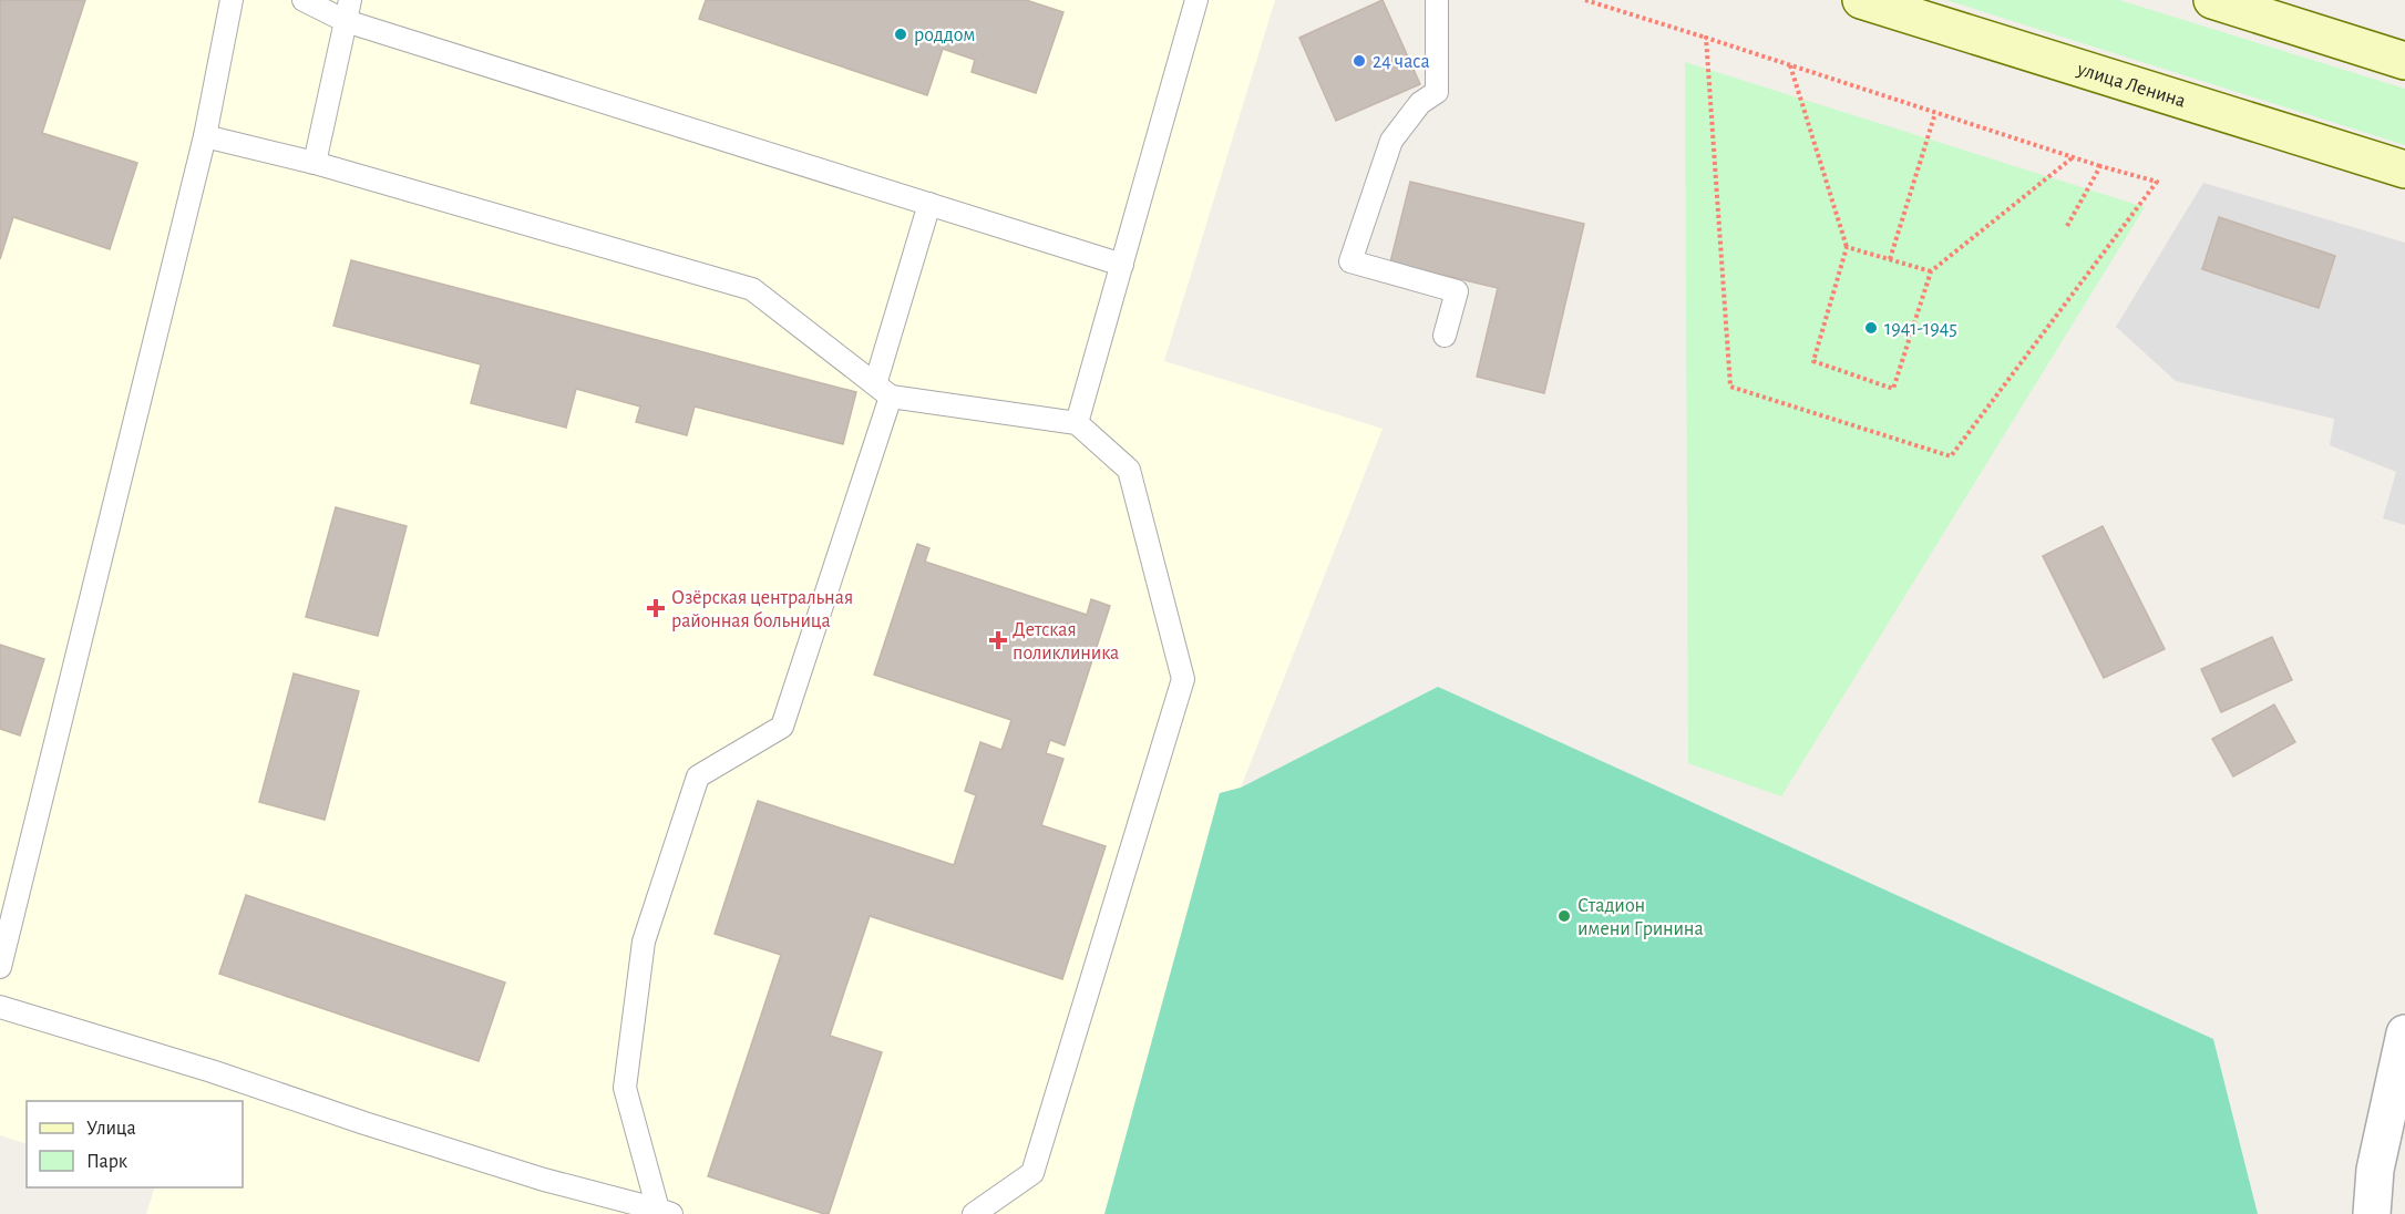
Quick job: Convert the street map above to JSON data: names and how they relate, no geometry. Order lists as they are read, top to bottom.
{
  "streets": {
    "main road": ["улица Ленина"]
  },
  "places": {
    "other": [
      "роддом",
      "24 часа",
      "1941-1945",
      "Стадион имени Гринина"
    ],
    "health": ["Озёрская центральная районная больница", "Детская поликлиника"]
  },
  "legend": ["Улица", "Парк"]
}
